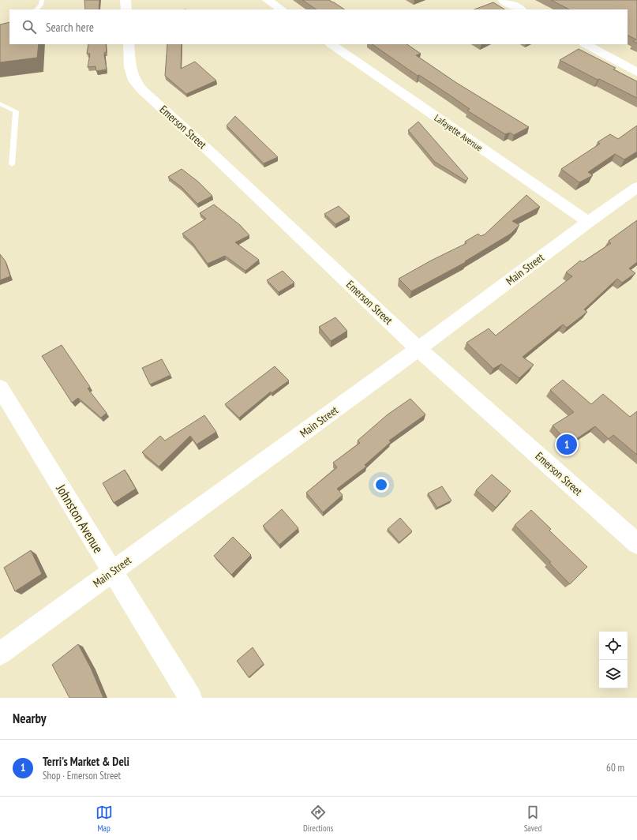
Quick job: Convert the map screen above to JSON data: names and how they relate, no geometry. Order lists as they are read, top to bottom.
{
  "streets": {
    "street": [
      "Emerson Street",
      "Lafayette Avenue",
      "Main Street",
      "Johnston Avenue"
    ]
  },
  "crossings": [
    ["Emerson Street", "Main Street"],
    ["Lafayette Avenue", "Main Street"],
    ["Main Street", "Johnston Avenue"]
  ],
  "page": {
    "search": "Search here",
    "pins": "1",
    "heading": "Nearby",
    "list": [
      {
        "mark": "1",
        "name": "Terri's Market & Deli",
        "note": "Shop · Emerson Street",
        "value": "60 m"
      }
    ],
    "nav": ["Map", "Directions", "Saved"]
  }
}
